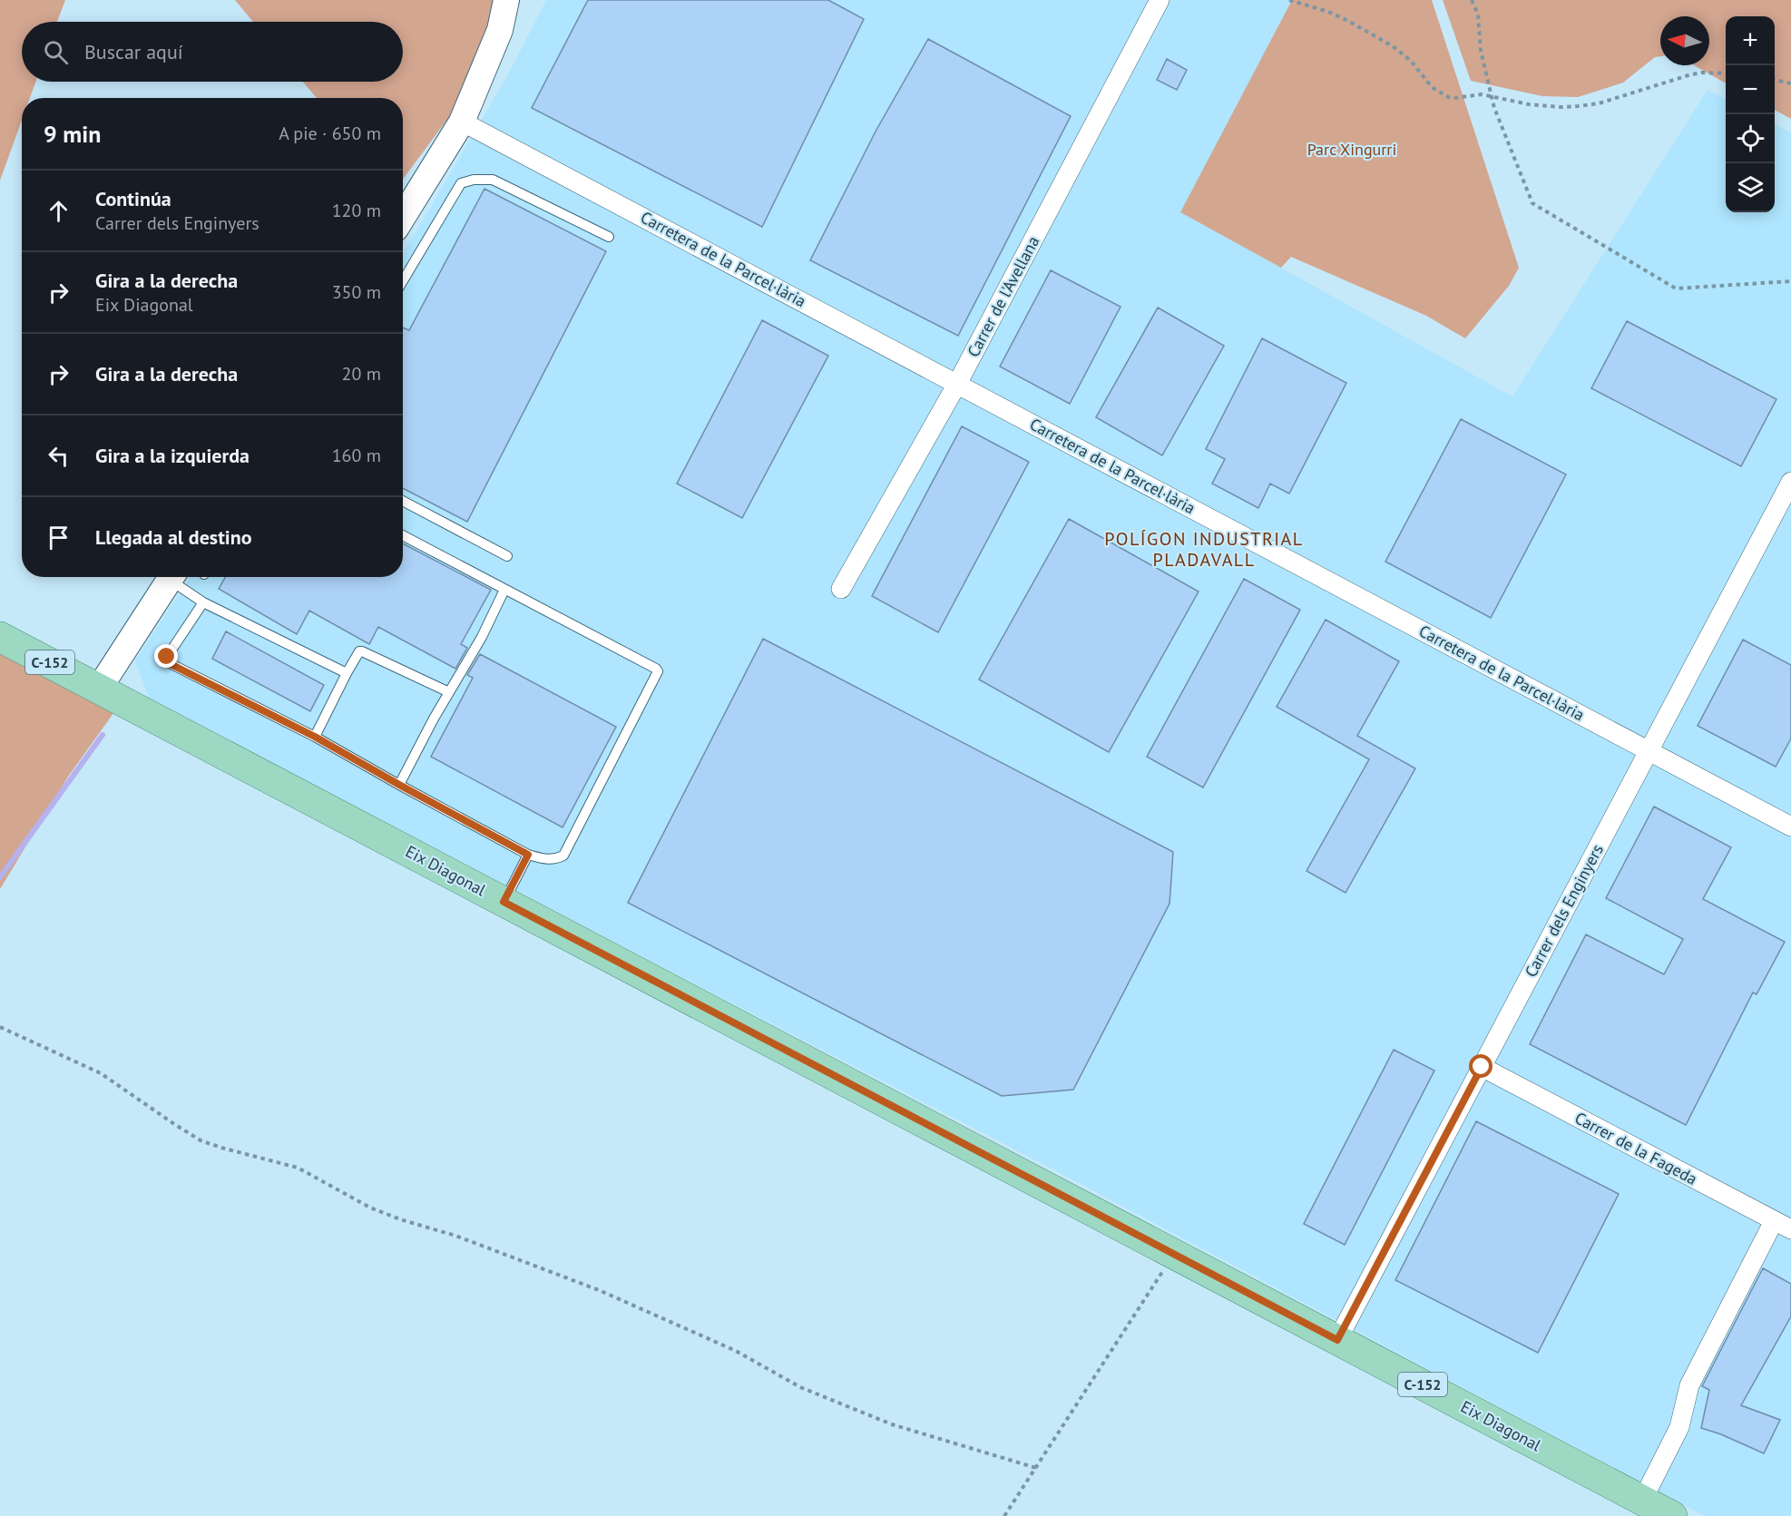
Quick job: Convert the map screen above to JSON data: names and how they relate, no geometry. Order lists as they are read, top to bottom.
{
  "streets": {
    "main road": ["C-152", "Eix Diagonal"],
    "street": [
      "Carretera de la Parcel·lària",
      "Carrer de l'Avellana",
      "Carrer dels Enginyers",
      "Carrer de la Fageda"
    ]
  },
  "crossings": [
    ["Carretera de la Parcel·lària", "Carrer de l'Avellana"],
    ["Carretera de la Parcel·lària", "Carrer dels Enginyers"],
    ["Eix Diagonal", "Carrer dels Enginyers"],
    ["Carrer dels Enginyers", "Carrer de la Fageda"]
  ],
  "districts": ["POLÍGON INDUSTRIAL PLADAVALL"],
  "parks": ["Parc Xingurri"],
  "north": "left",
  "page": {
    "map_buttons": ["+", "−"],
    "search": "Buscar aquí",
    "heading": ["9 min", "A pie · 650 m"],
    "list": [
      ["Continúa", "Carrer dels Enginyers", "120 m"],
      ["Gira a la derecha", "Eix Diagonal", "350 m"],
      ["Gira a la derecha", "20 m"],
      ["Gira a la izquierda", "160 m"],
      "Llegada al destino"
    ]
  }
}
